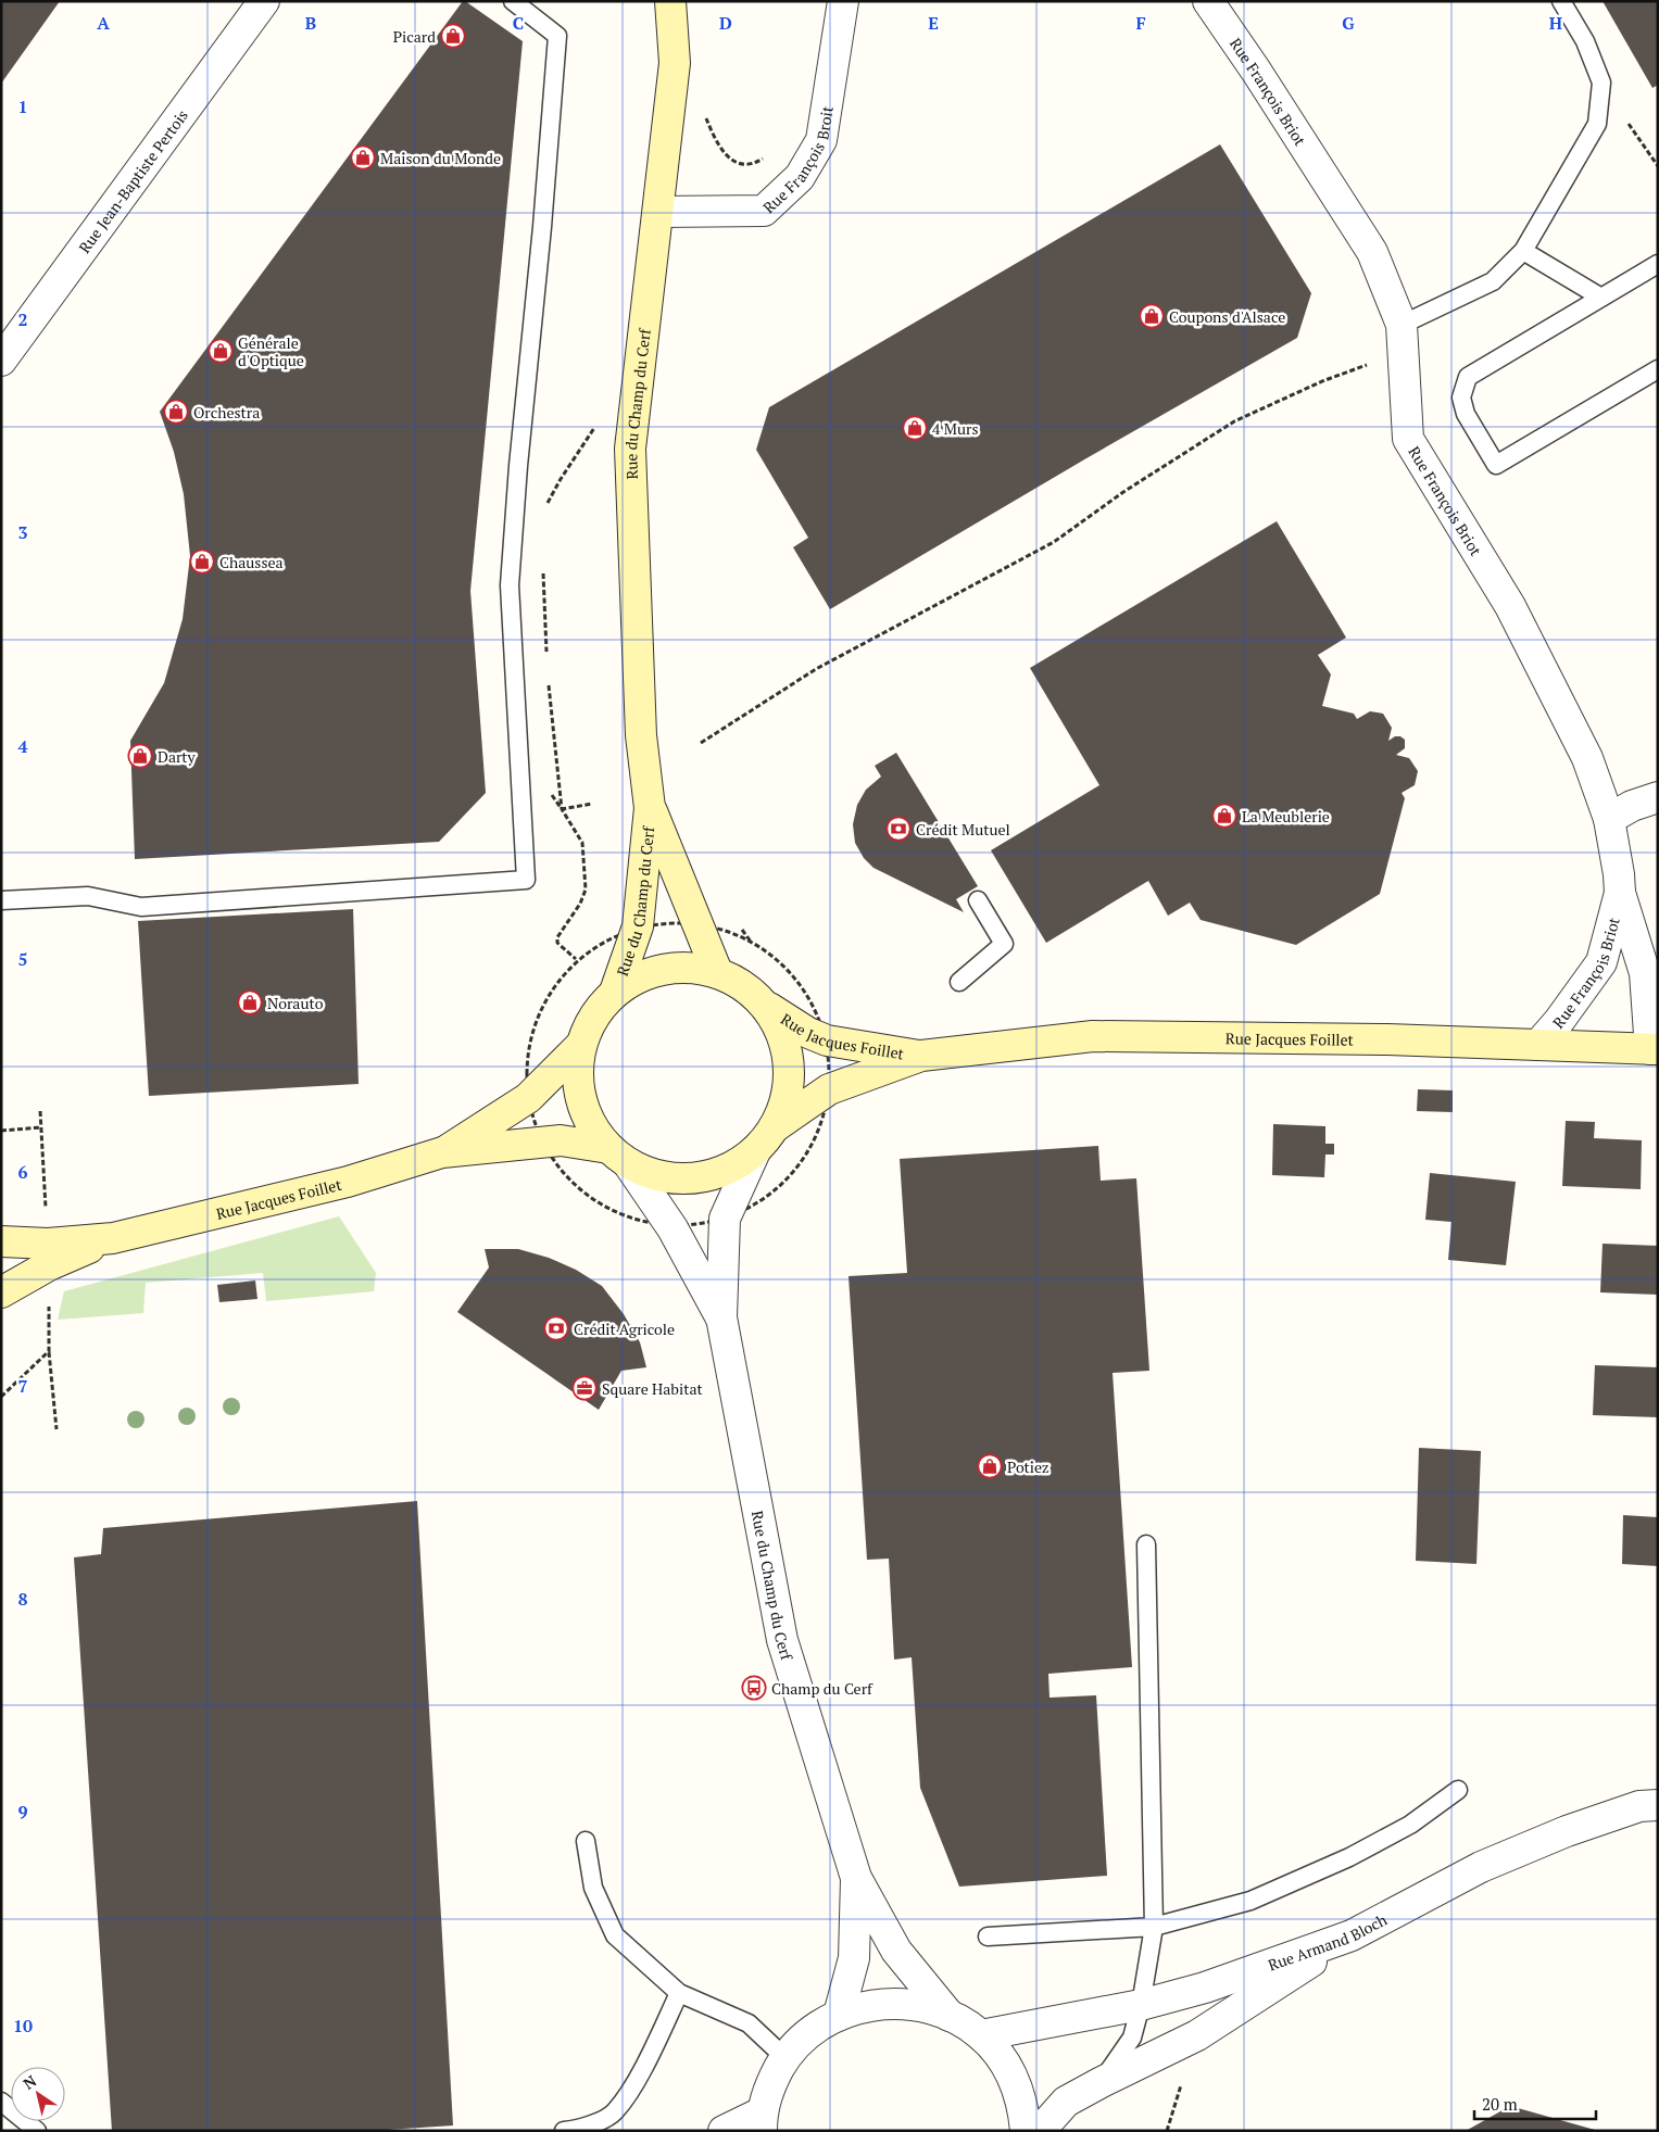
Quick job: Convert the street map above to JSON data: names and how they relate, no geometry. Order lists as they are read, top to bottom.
{
  "streets": {
    "main road": ["Rue du Champ du Cerf", "Rue Jacques Foillet"],
    "street": [
      "Rue François Briot",
      "Rue François Broit",
      "Rue Jean-Baptiste Pertois",
      "Rue Armand Bloch"
    ]
  },
  "crossings": [
    ["Rue François Briot", "Rue Jacques Foillet"],
    ["Rue François Broit", "Rue du Champ du Cerf"]
  ],
  "places": {
    "shop": [
      "Picard",
      "Maison du Monde",
      "Coupons d'Alsace",
      "Générale d'Optique",
      "Orchestra",
      "4 Murs",
      "Chaussea",
      "Darty",
      "La Meublerie",
      "Norauto",
      "Potiez"
    ],
    "bank": ["Crédit Mutuel", "Crédit Agricole"],
    "office": ["Square Habitat"],
    "bus stop": ["Champ du Cerf"]
  },
  "scale_bar": "20 m",
  "north": "top left",
  "grid": {
    "columns": [
      "A",
      "B",
      "C",
      "D",
      "E",
      "F",
      "G",
      "H"
    ],
    "rows": [
      "1",
      "2",
      "3",
      "4",
      "5",
      "6",
      "7",
      "8",
      "9",
      "10"
    ]
  }
}
